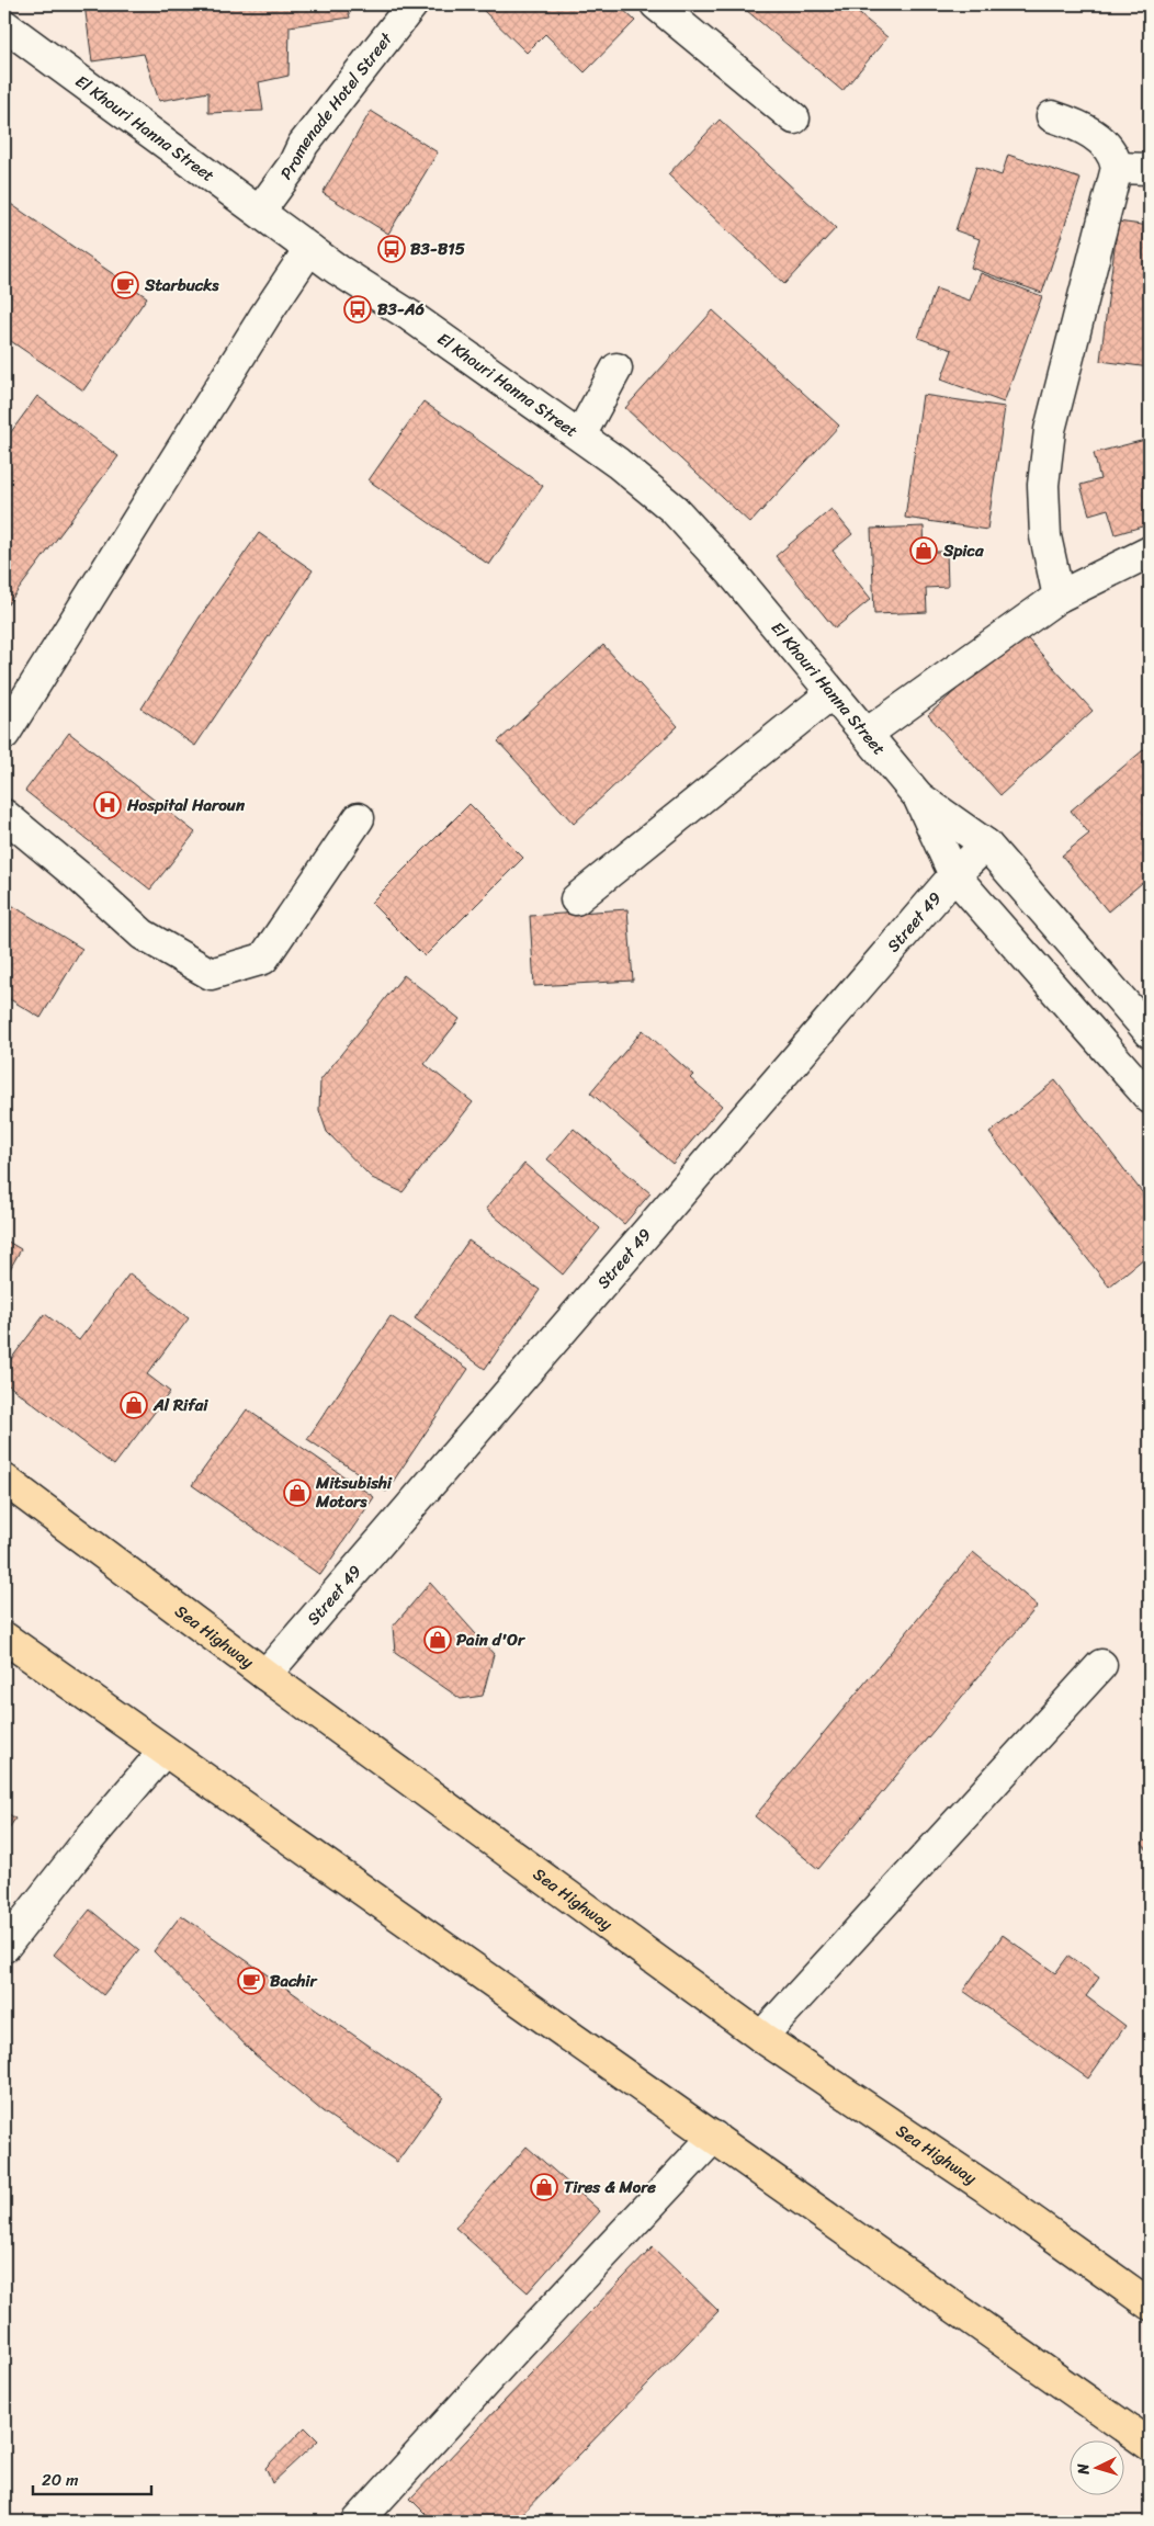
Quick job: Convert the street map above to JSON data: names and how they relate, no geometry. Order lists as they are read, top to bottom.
{
  "streets": {
    "highway": ["Sea Highway"],
    "street": ["Promenade Hotel Street", "El Khouri Hanna Street", "Street 49"]
  },
  "crossings": [
    ["Promenade Hotel Street", "El Khouri Hanna Street"],
    ["El Khouri Hanna Street", "Street 49"],
    ["Street 49", "Sea Highway"]
  ],
  "places": {
    "bus stop": ["B3-B15", "B3-A6"],
    "cafe": ["Starbucks", "Bachir"],
    "shop": [
      "Spica",
      "Al Rifai",
      "Mitsubishi Motors",
      "Pain d'Or",
      "Tires & More"
    ],
    "hospital": ["Hospital Haroun"]
  },
  "scale_bar": "20 m",
  "north": "left"
}
